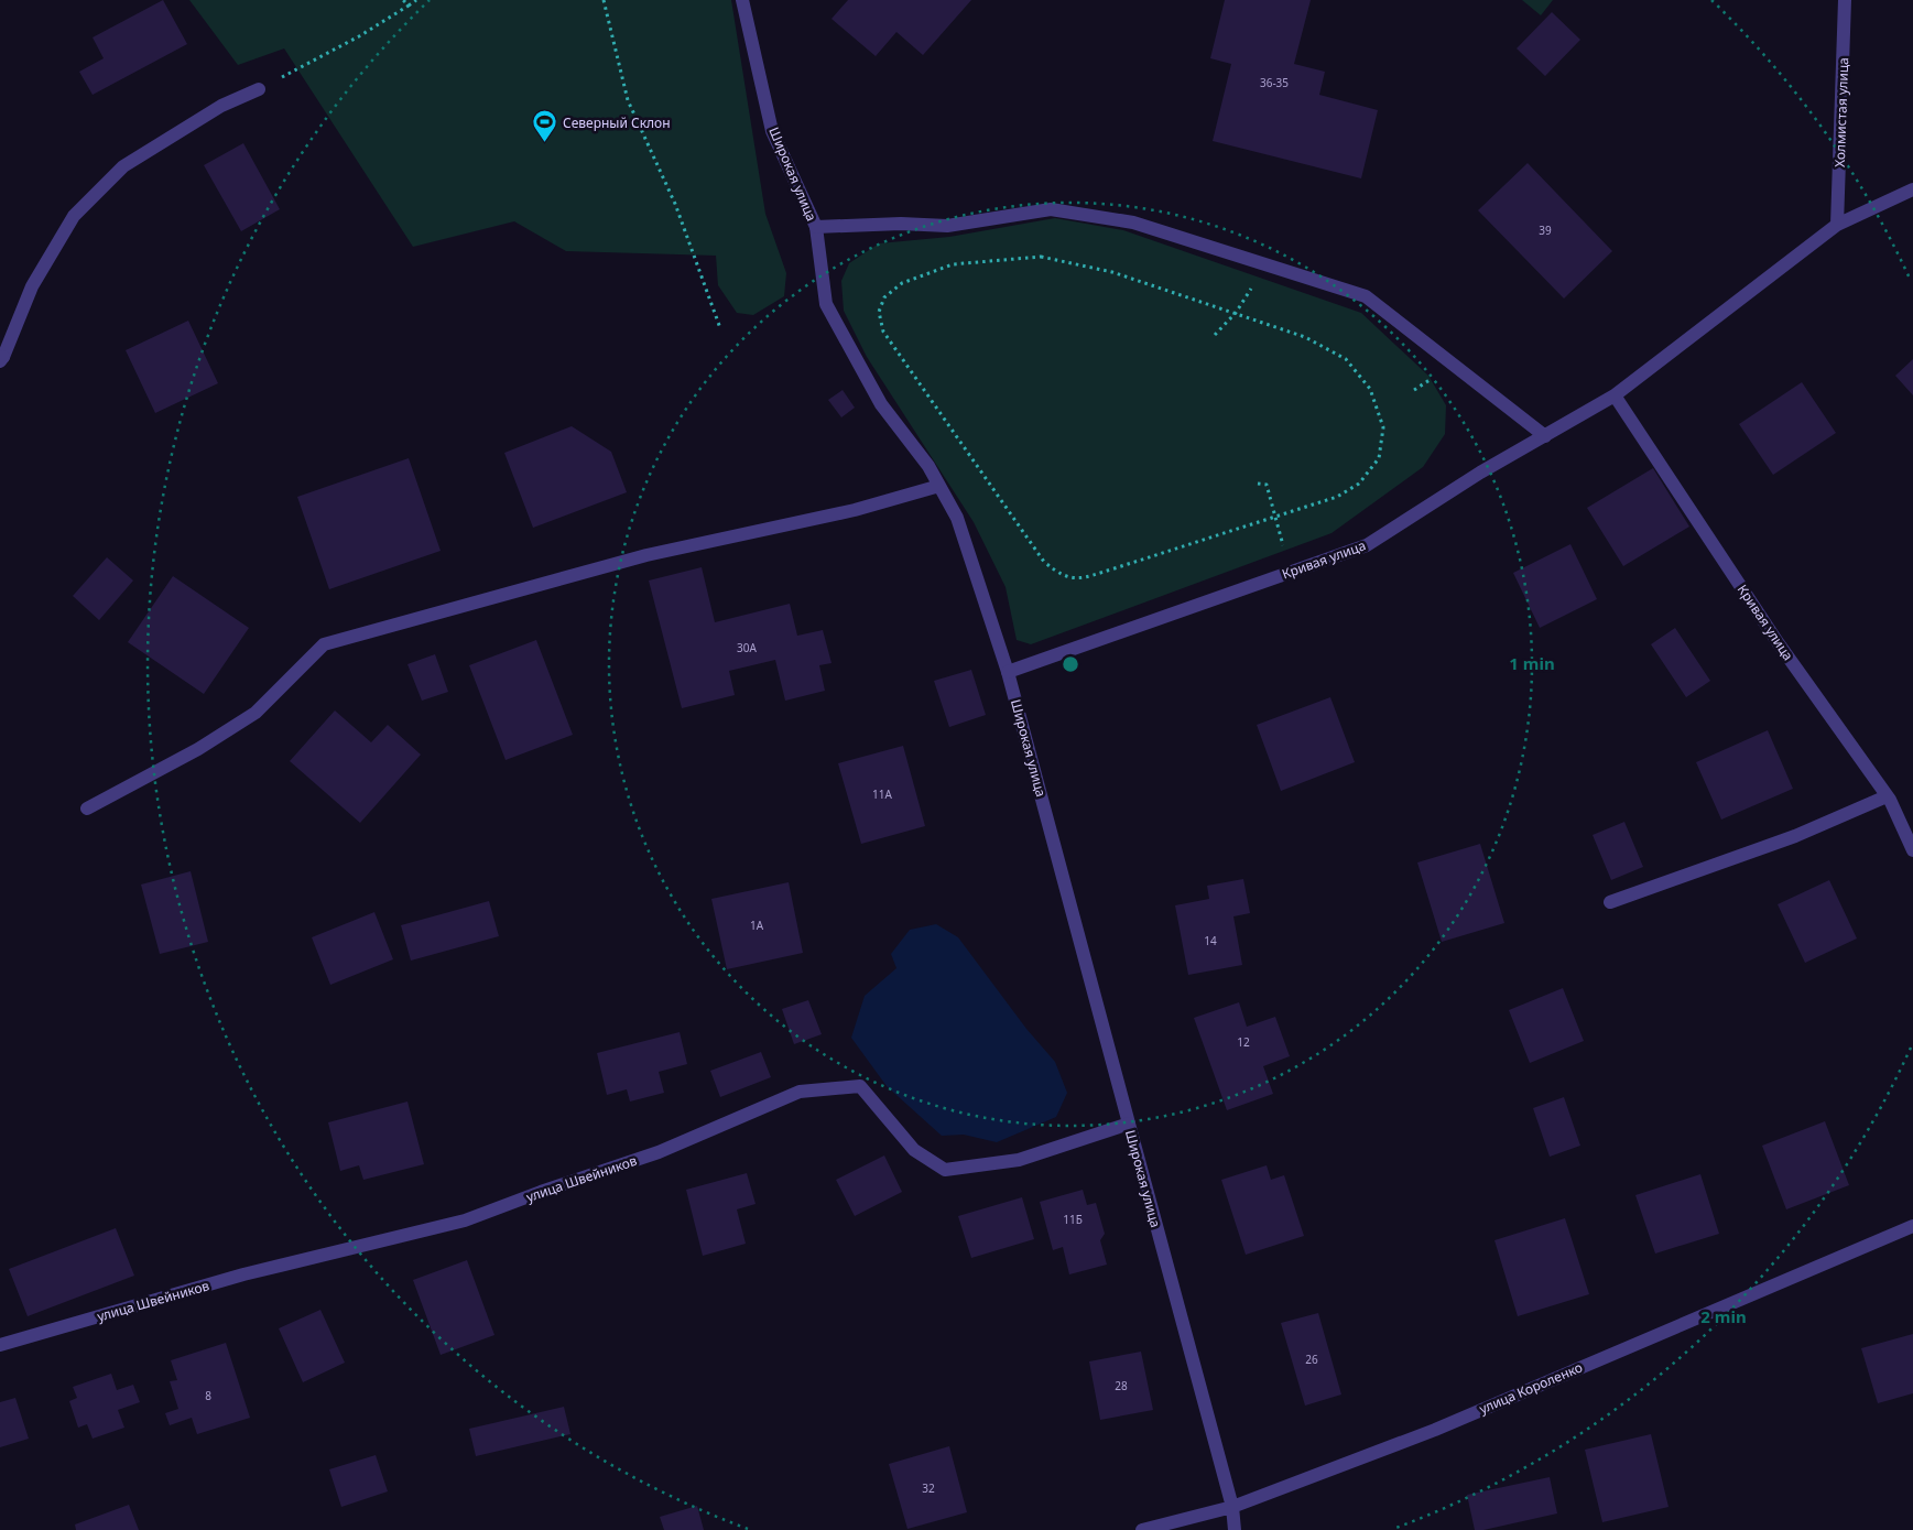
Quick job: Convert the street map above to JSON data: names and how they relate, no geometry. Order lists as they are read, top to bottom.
{
  "streets": {
    "street": [
      "Холмистая улица",
      "Широкая улица",
      "Кривая улица",
      "улица Швейников",
      "улица Короленко"
    ]
  },
  "crossings": [
    ["Холмистая улица", "Кривая улица"],
    ["Широкая улица", "Кривая улица"],
    ["Широкая улица", "улица Швейников"],
    ["Широкая улица", "улица Короленко"]
  ],
  "places": {
    "sports": ["Северный Склон"]
  },
  "house_numbers": [
    "36-35",
    "39",
    "30А",
    "11А",
    "1А",
    "14",
    "12",
    "11Б",
    "26",
    "28",
    "8",
    "32"
  ],
  "rings": ["1 min", "2 min"]
}
